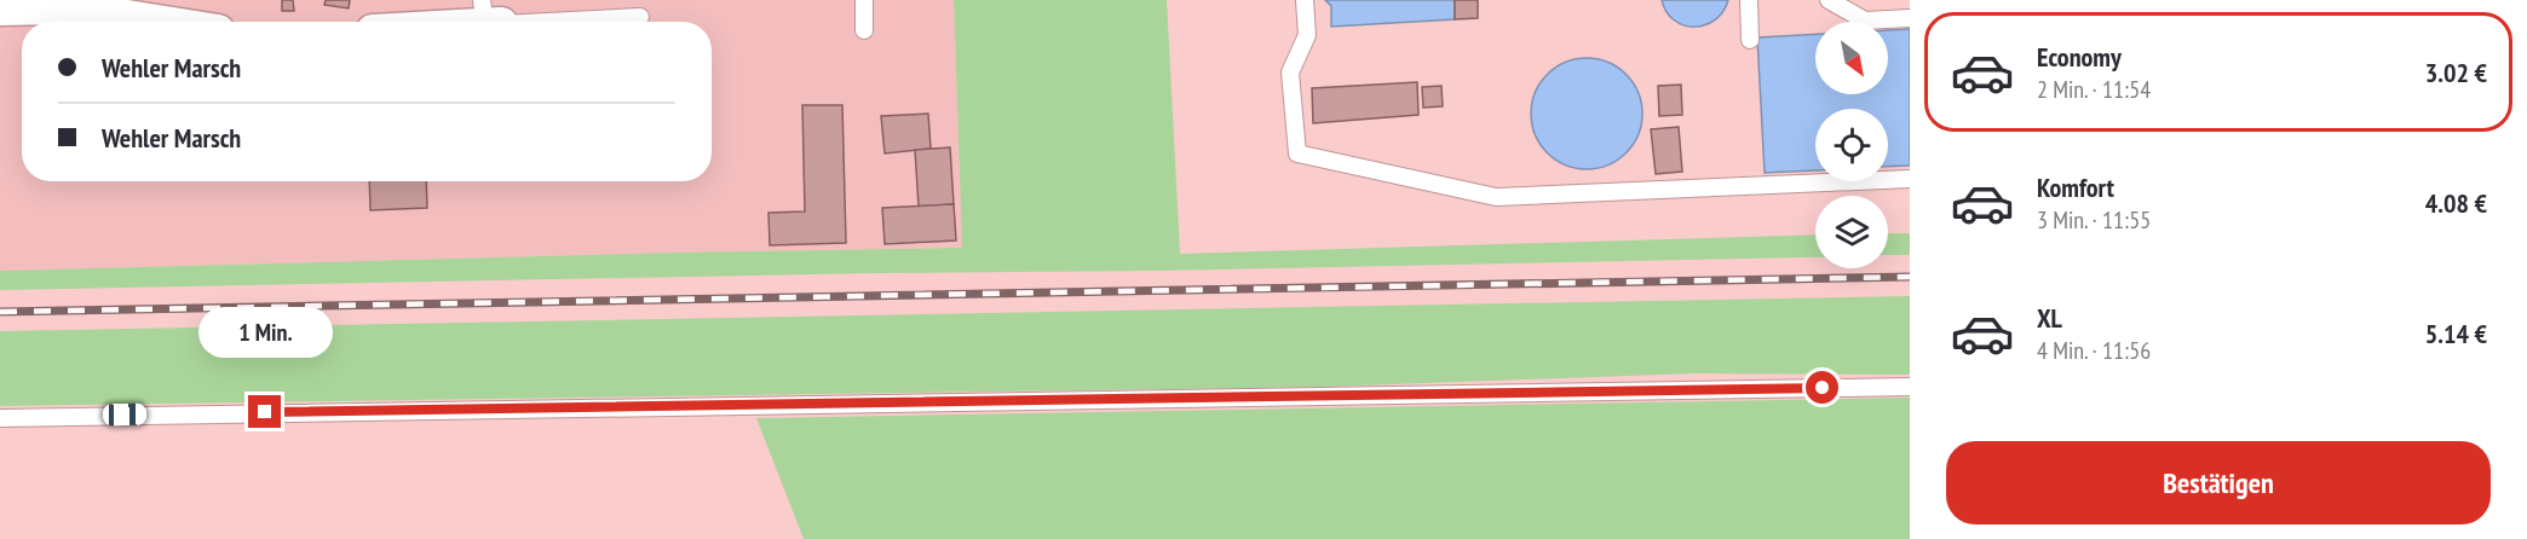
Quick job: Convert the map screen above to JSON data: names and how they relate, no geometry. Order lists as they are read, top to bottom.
{
  "north": "bottom right",
  "page": {
    "list": [
      {
        "name": "Economy",
        "note": "2 Min. · 11:54",
        "value": "3.02 €"
      },
      {
        "name": "Komfort",
        "note": "3 Min. · 11:55",
        "value": "4.08 €"
      },
      {
        "name": "XL",
        "note": "4 Min. · 11:56",
        "value": "5.14 €"
      }
    ],
    "banner": ["Wehler Marsch", "Wehler Marsch"],
    "bubble": "1 Min.",
    "buttons": "Bestätigen"
  }
}
